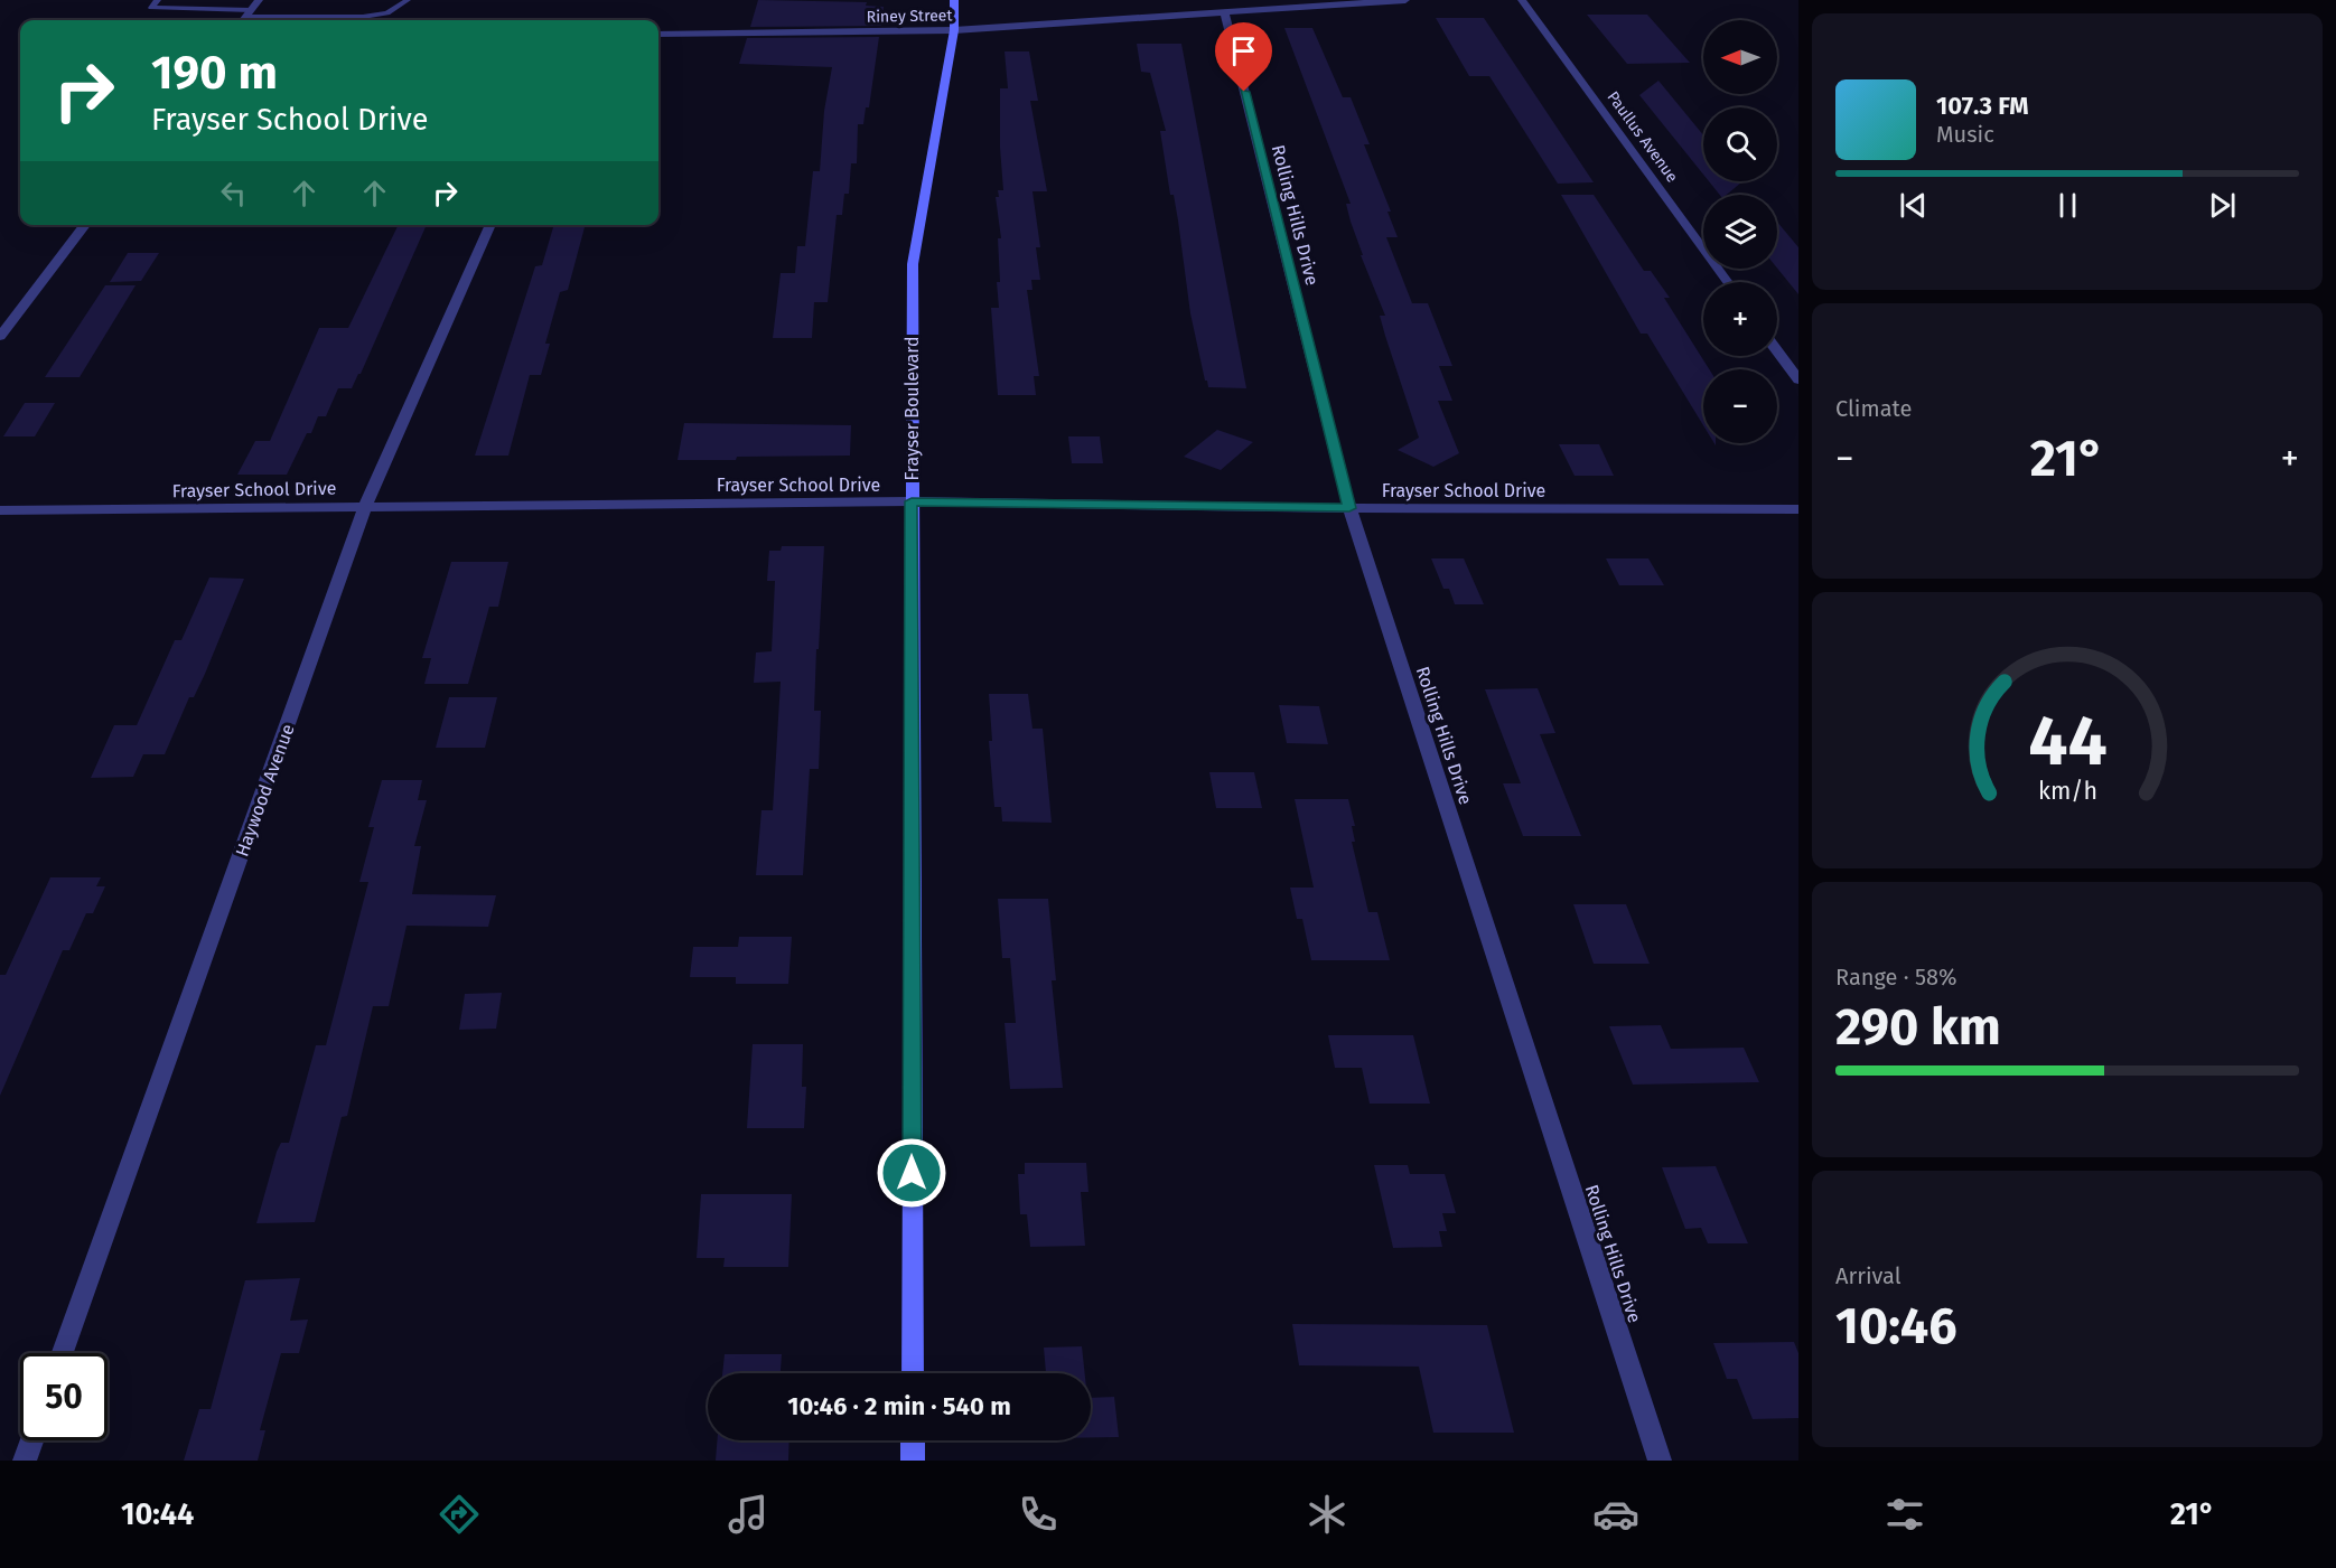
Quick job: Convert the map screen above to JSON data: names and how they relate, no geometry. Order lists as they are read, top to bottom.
{
  "streets": {
    "main road": ["Frayser Boulevard"],
    "street": [
      "Riney Street",
      "Paullus Avenue",
      "Rolling Hills Drive",
      "Frayser School Drive",
      "Haywood Avenue"
    ]
  },
  "crossings": [
    ["Riney Street", "Rolling Hills Drive"],
    ["Riney Street", "Frayser Boulevard"],
    ["Rolling Hills Drive", "Frayser School Drive"],
    ["Frayser Boulevard", "Frayser School Drive"],
    ["Frayser School Drive", "Haywood Avenue"]
  ],
  "north": "left",
  "page": {
    "map_buttons": ["+", "−"],
    "turn": ["190 m", "Frayser School Drive"],
    "song": ["107.3 FM", "Music"],
    "tile": [
      "Climate",
      ["Range · 58%", "290 km"],
      ["Arrival", "10:46"]
    ],
    "heat": ["−", "21°", "+"],
    "limit": "50",
    "trip": "10:46 · 2 min · 540 m",
    "tabs": ["10:44", "21°"],
    "gauge": ["44", "km/h"]
  }
}
